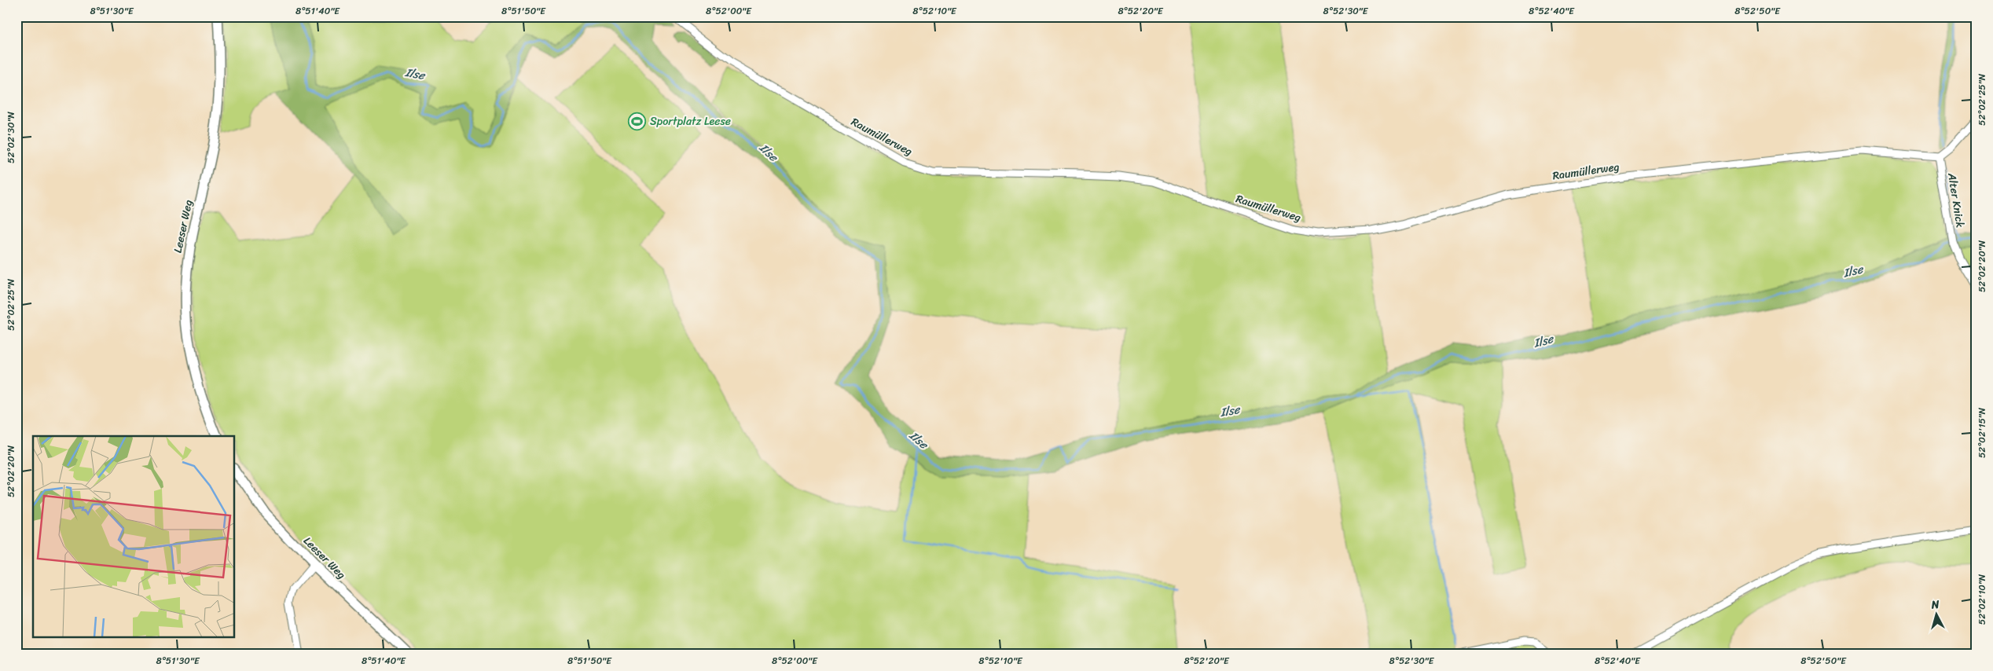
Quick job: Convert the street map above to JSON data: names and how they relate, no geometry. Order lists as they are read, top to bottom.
{
  "streets": {
    "street": ["Raumüllerweg", "Alter Knick", "Leeser Weg"]
  },
  "crossings": [
    ["Raumüllerweg", "Alter Knick"]
  ],
  "water": ["Ilse"],
  "places": {
    "sports": ["Sportplatz Leese"]
  },
  "north": "top",
  "coordinates": [
    "8°51'30\"E",
    "8°51'40\"E",
    "8°51'50\"E",
    "8°52'00\"E",
    "8°52'10\"E",
    "8°52'20\"E",
    "8°52'30\"E",
    "8°52'40\"E",
    "8°52'50\"E",
    "52°02'25\"N",
    "52°02'30\"N",
    "52°02'20\"N",
    "52°02'15\"N",
    "52°02'10\"N"
  ]
}
